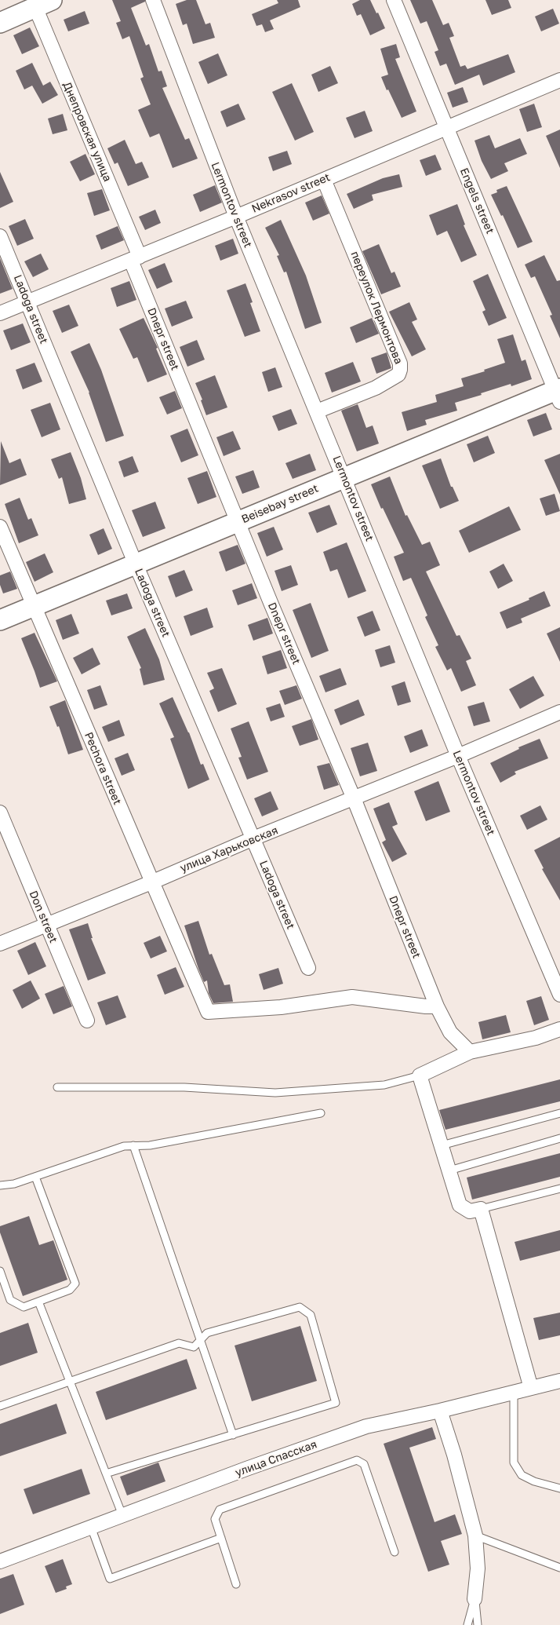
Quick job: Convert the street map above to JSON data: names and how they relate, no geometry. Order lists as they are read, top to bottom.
{
  "streets": {
    "street": [
      "Днепровская улица",
      "Nekrasov street",
      "Engels street",
      "Lermontov street",
      "переулок Лермонтова",
      "Ladoga street",
      "Dnepr street",
      "Beisebay street",
      "Pechora street",
      "улица Харьковская",
      "Don street",
      "улица Спасская"
    ]
  },
  "crossings": [
    ["Днепровская улица", "Nekrasov street"],
    ["Днепровская улица", "Dnepr street"],
    ["Nekrasov street", "Engels street"],
    ["Nekrasov street", "Lermontov street"],
    ["Nekrasov street", "переулок Лермонтова"],
    ["Nekrasov street", "Ladoga street"],
    ["Nekrasov street", "Dnepr street"],
    ["Engels street", "Beisebay street"],
    ["Lermontov street", "переулок Лермонтова"],
    ["Lermontov street", "Beisebay street"],
    ["Lermontov street", "улица Харьковская"],
    ["Ladoga street", "Beisebay street"],
    ["Ladoga street", "улица Харьковская"],
    ["Dnepr street", "Beisebay street"],
    ["Dnepr street", "Pechora street"],
    ["Dnepr street", "улица Харьковская"],
    ["Beisebay street", "Pechora street"],
    ["Pechora street", "улица Харьковская"],
    ["улица Харьковская", "Don street"]
  ]
}
